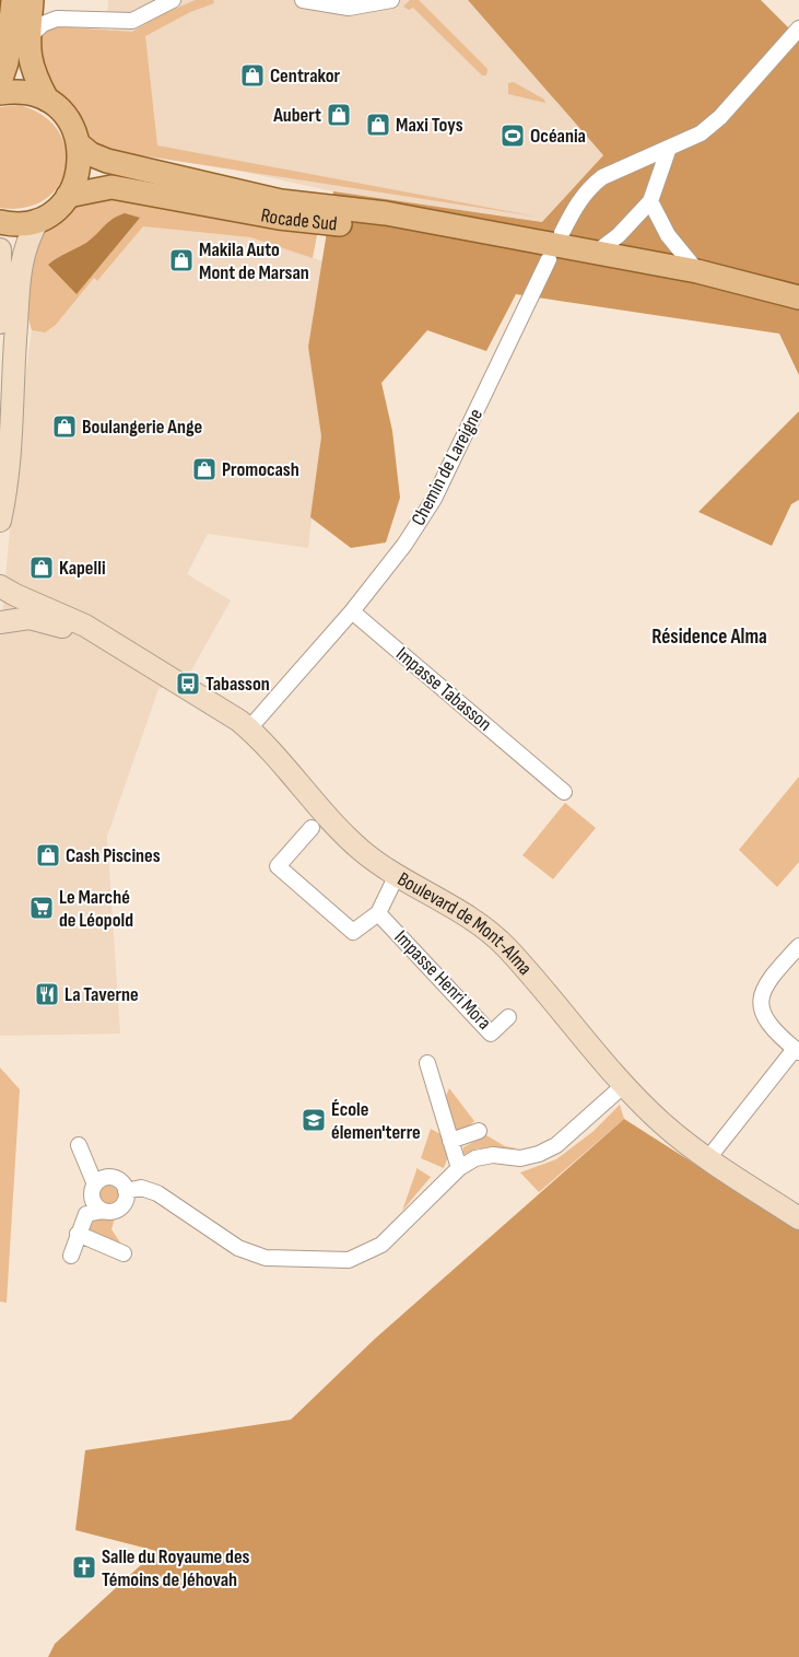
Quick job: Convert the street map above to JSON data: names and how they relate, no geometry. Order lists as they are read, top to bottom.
{
  "streets": {
    "main road": ["Rocade Sud"],
    "street": [
      "Chemin de Lareigne",
      "Impasse Tabasson",
      "Boulevard de Mont-Alma",
      "Impasse Henri Mora"
    ]
  },
  "crossings": [
    ["Chemin de Lareigne", "Impasse Tabasson"],
    ["Chemin de Lareigne", "Boulevard de Mont-Alma"]
  ],
  "districts": ["Résidence Alma"],
  "places": {
    "shop": [
      "Centrakor",
      "Aubert",
      "Maxi Toys",
      "Makila Auto Mont de Marsan",
      "Boulangerie Ange",
      "Promocash",
      "Kapelli",
      "Cash Piscines"
    ],
    "sports": ["Océania"],
    "bus stop": ["Tabasson"],
    "supermarket": ["Le Marché de Léopold"],
    "restaurant": ["La Taverne"],
    "school or university": ["École élemen'terre"],
    "church": ["Salle du Royaume des Témoins de Jéhovah"]
  }
}
